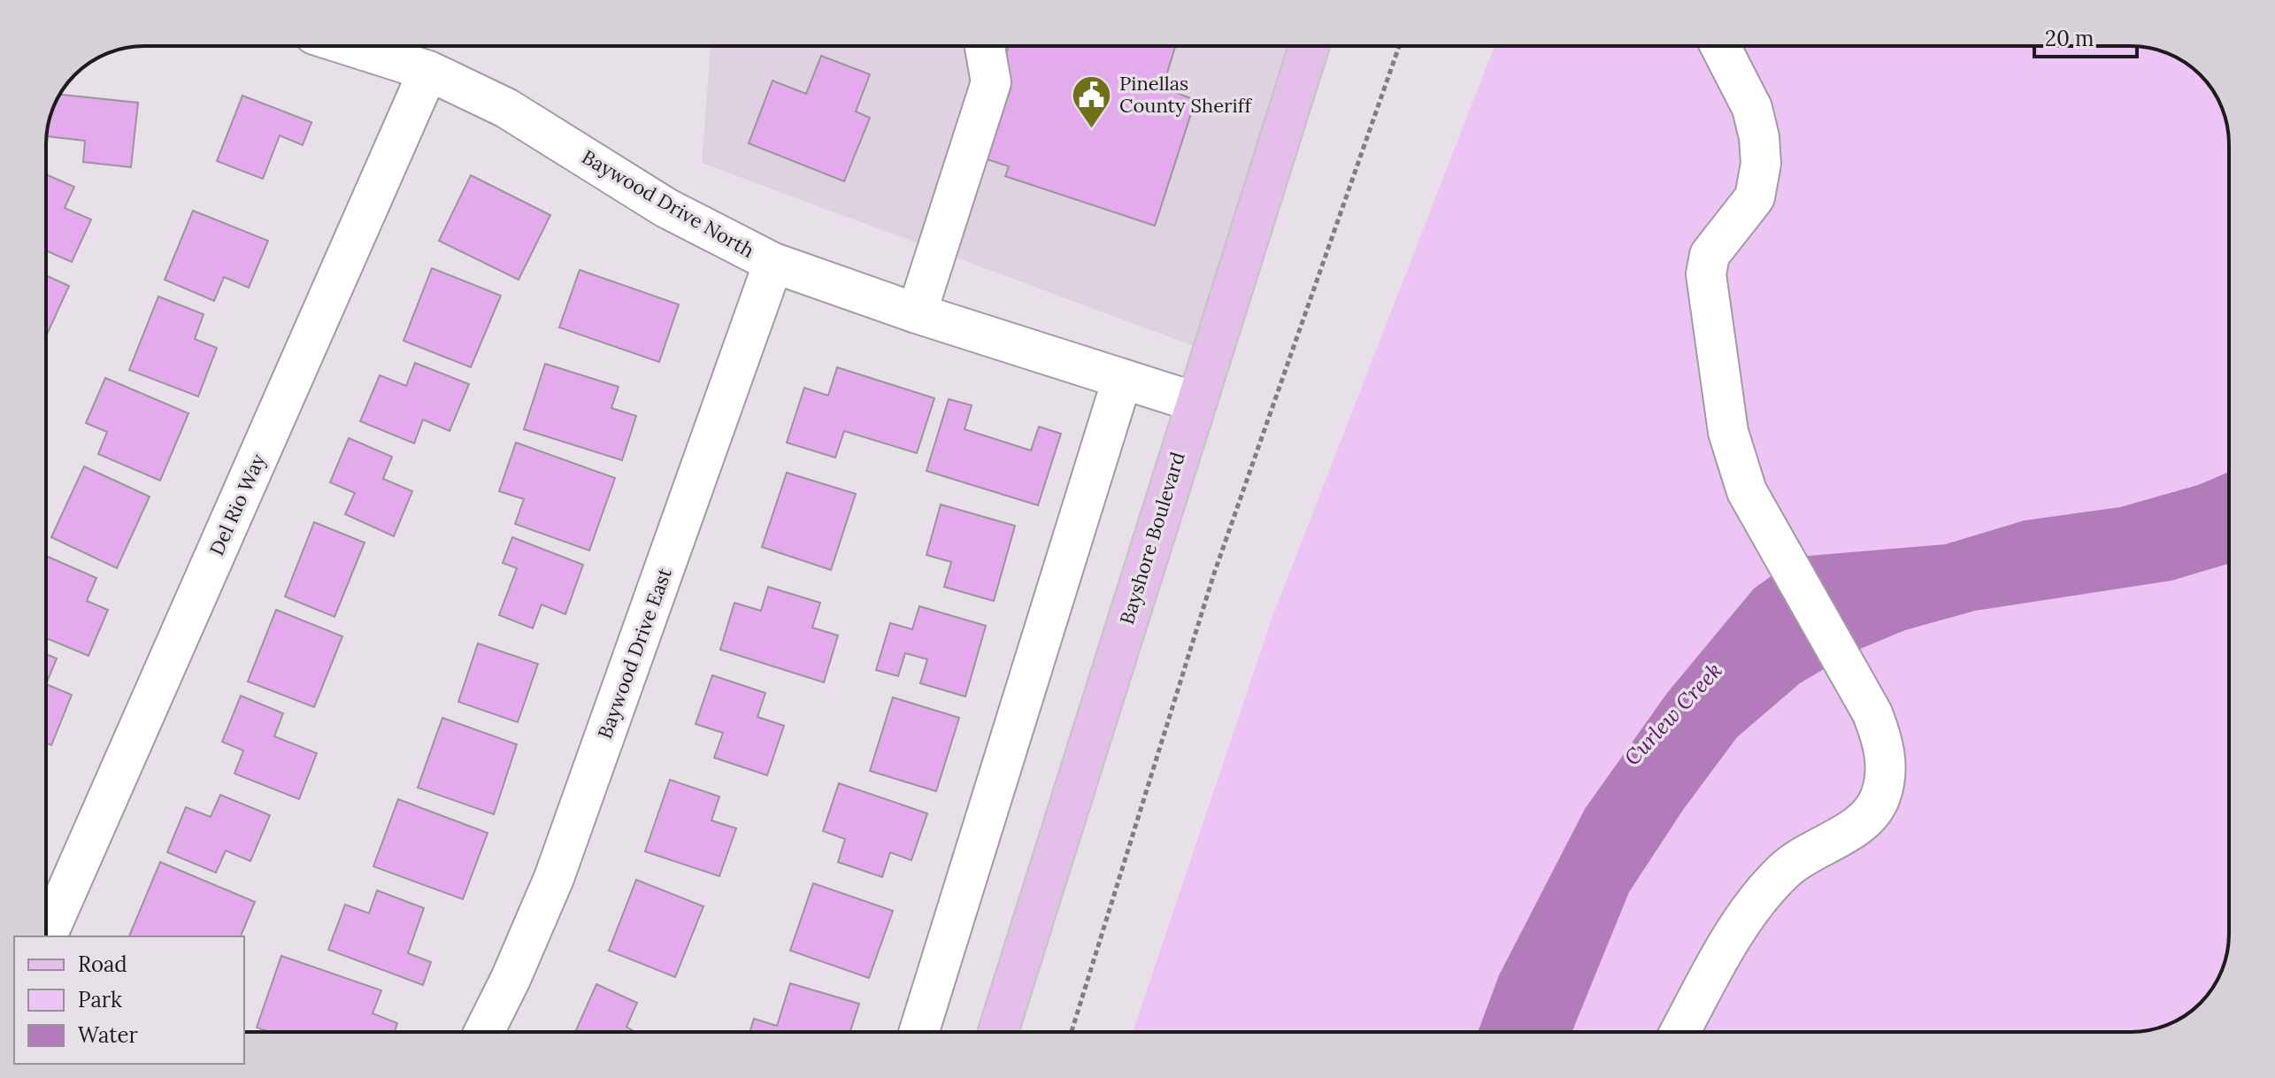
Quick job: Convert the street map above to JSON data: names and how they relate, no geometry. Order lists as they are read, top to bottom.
{
  "streets": {
    "main road": ["Bayshore Boulevard"],
    "street": ["Baywood Drive North", "Del Rio Way", "Baywood Drive East"]
  },
  "crossings": [
    ["Baywood Drive North", "Del Rio Way"],
    ["Baywood Drive North", "Bayshore Boulevard"],
    ["Baywood Drive North", "Baywood Drive East"]
  ],
  "water": ["Curlew Creek"],
  "places": {
    "public building": ["Pinellas County Sheriff"]
  },
  "legend": ["Road", "Park", "Water"],
  "scale_bar": "20 m"
}
